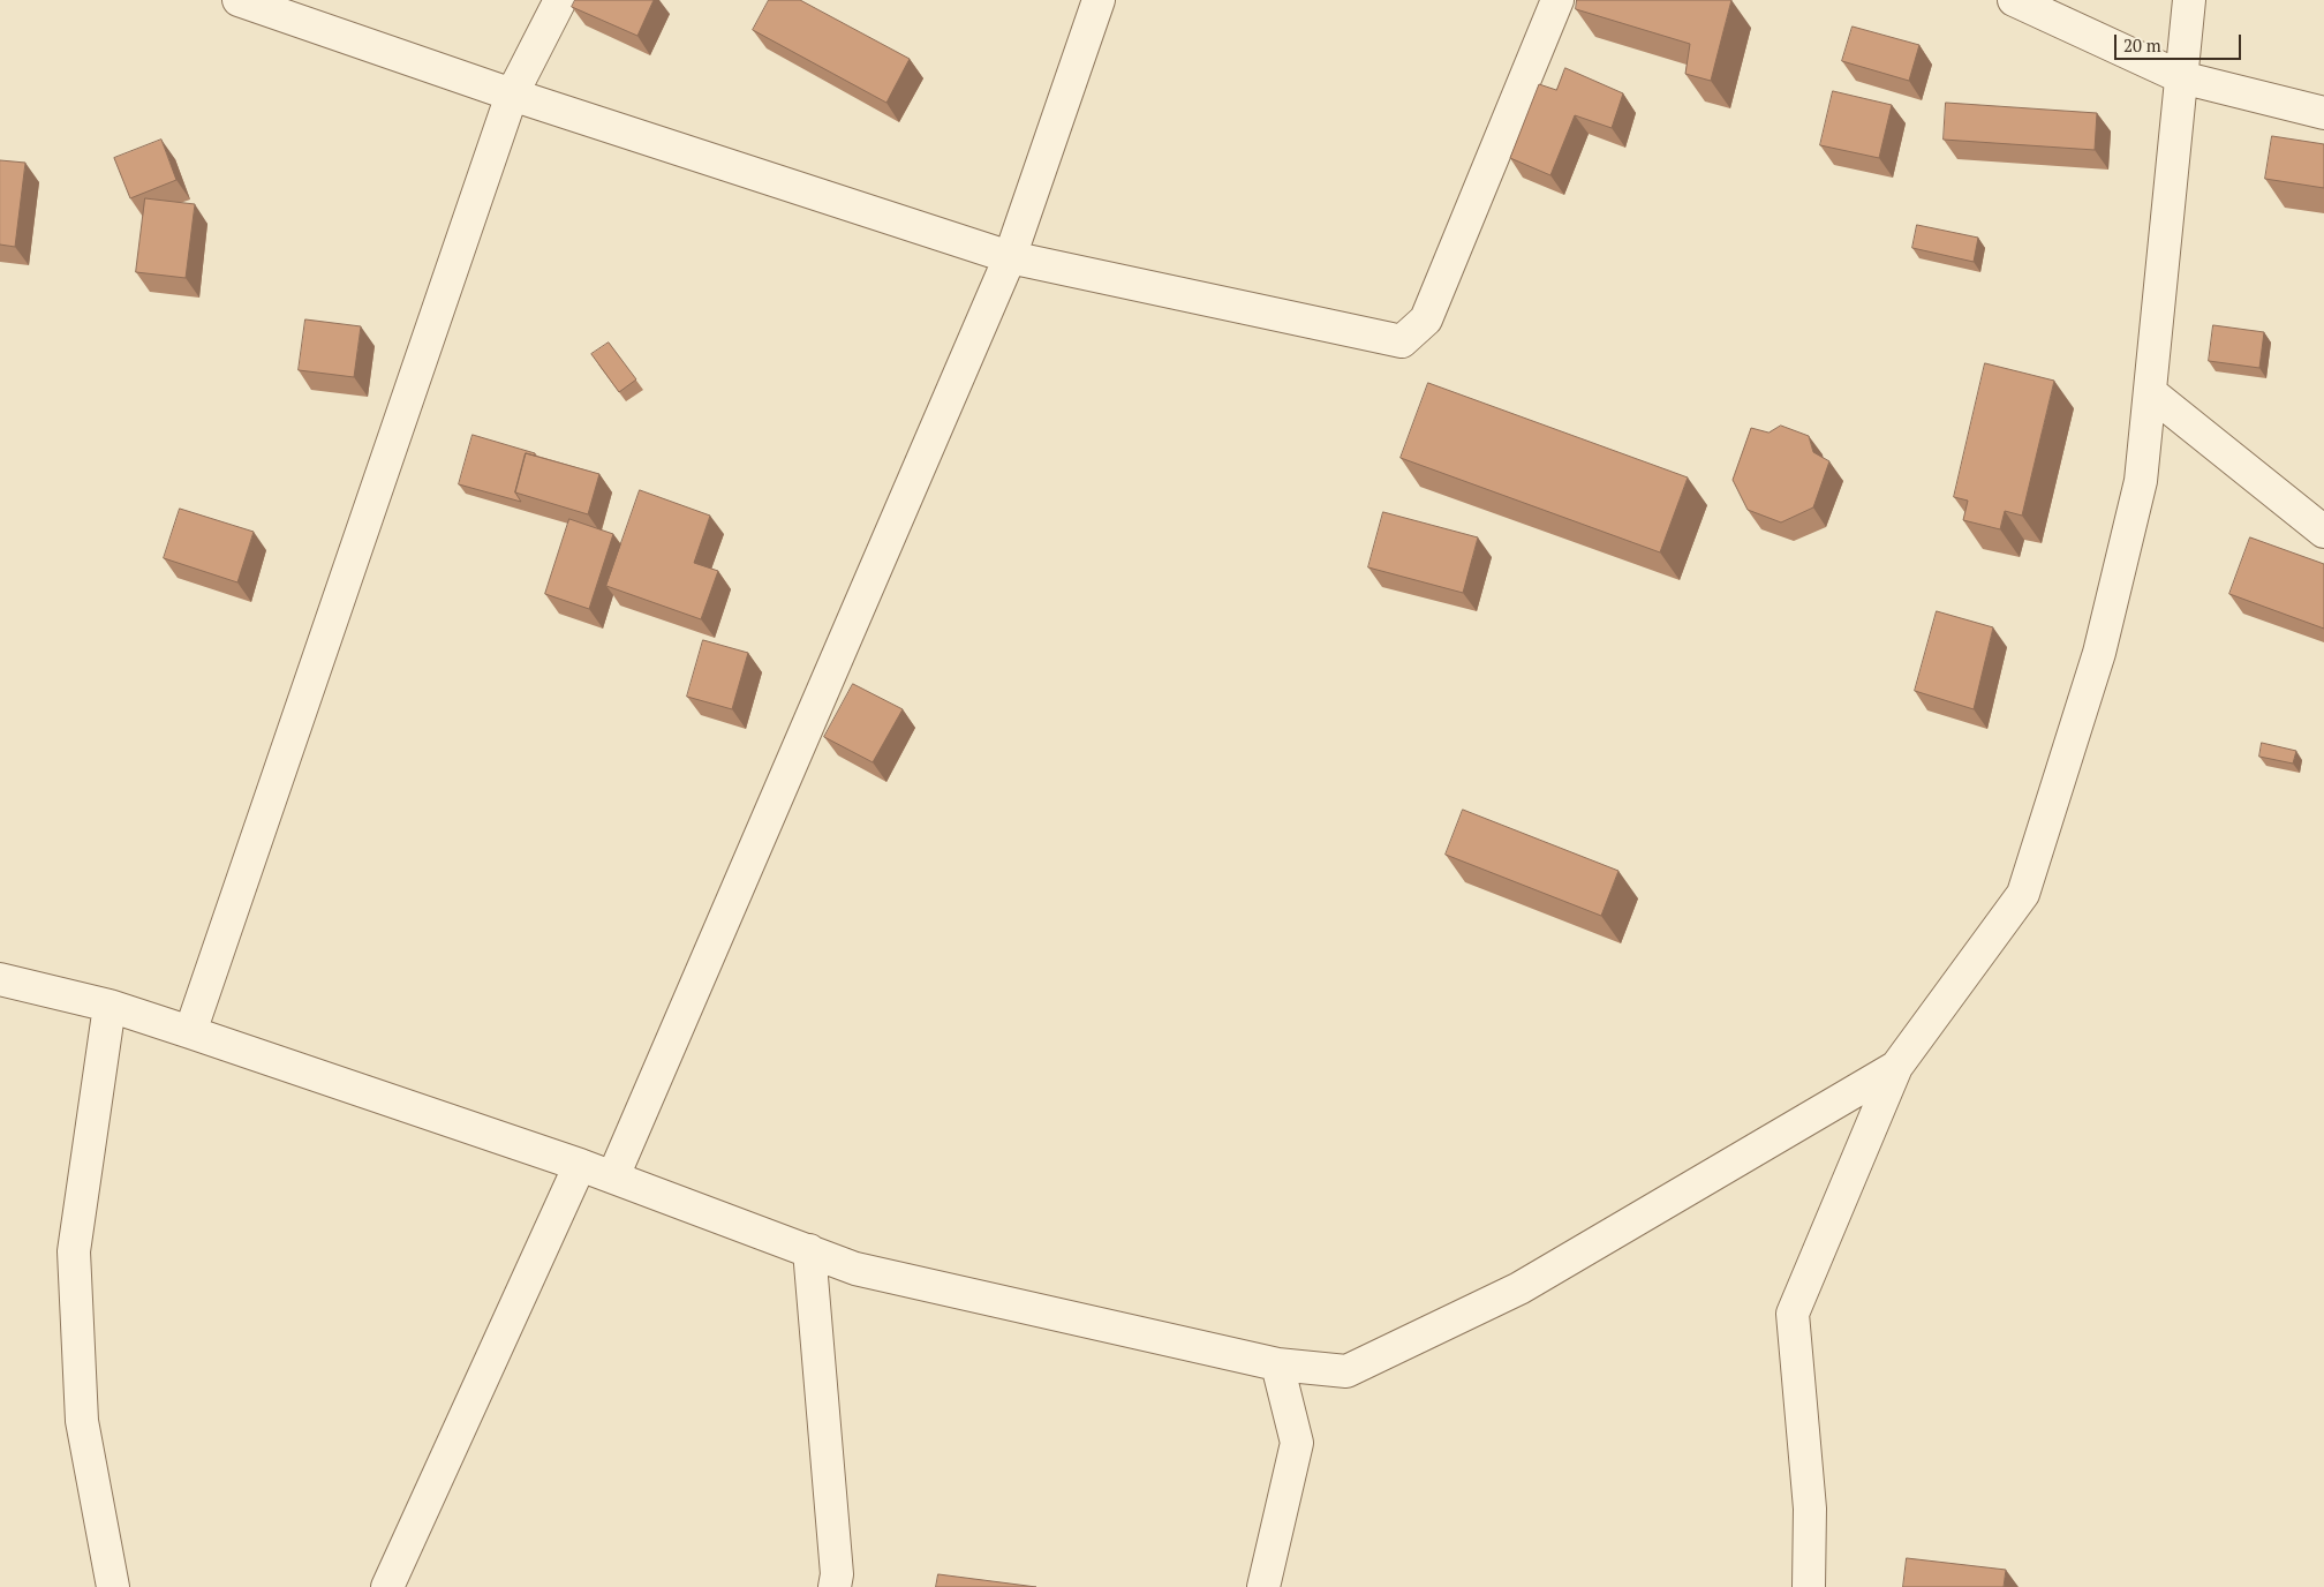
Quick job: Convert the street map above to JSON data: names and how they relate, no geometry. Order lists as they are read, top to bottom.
{
  "scale_bar": "20 m"
}
